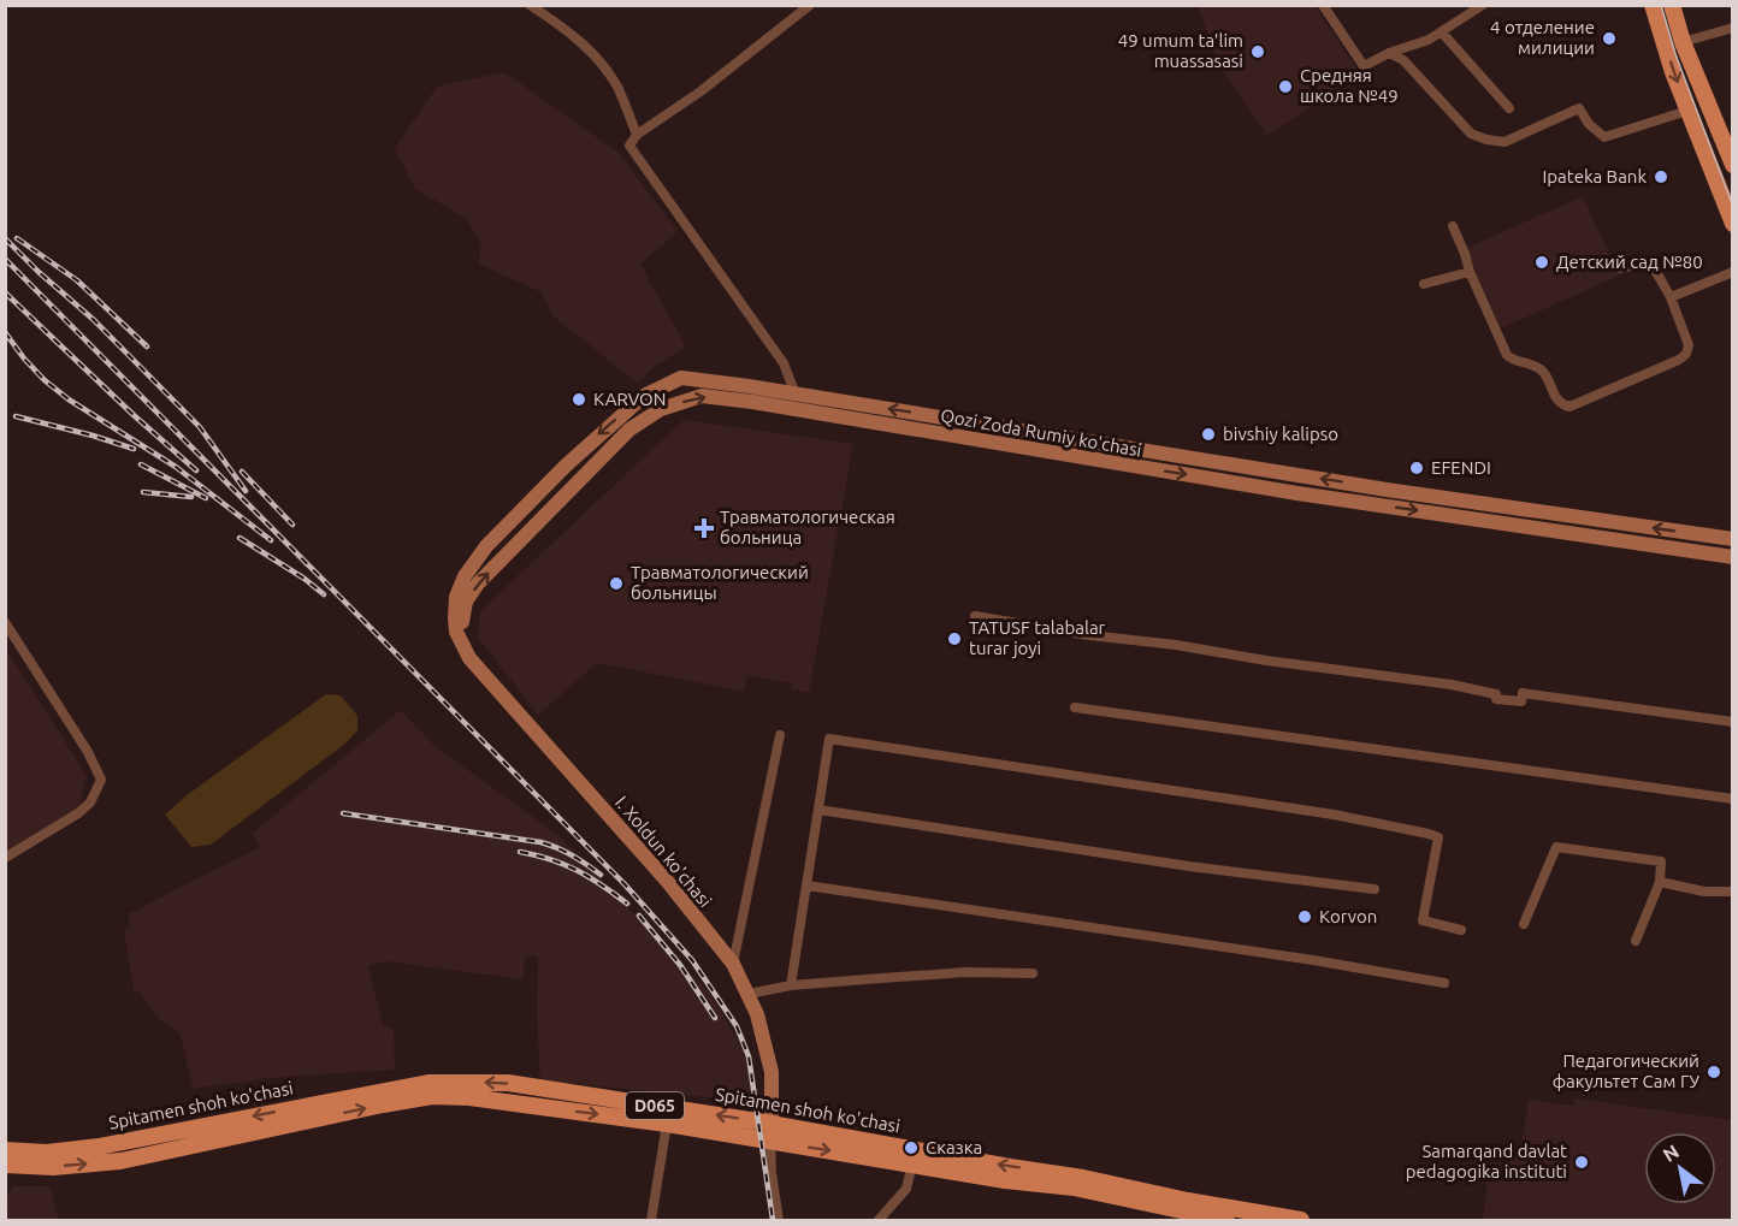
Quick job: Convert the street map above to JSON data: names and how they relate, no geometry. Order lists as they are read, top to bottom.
{
  "streets": {
    "main road": ["Spitamen shoh ko'chasi", "D065"],
    "street": ["Qozi Zoda Rumiy ko'chasi", "I. Xoldun ko'chasi"]
  },
  "crossings": [
    ["Qozi Zoda Rumiy ko'chasi", "I. Xoldun ko'chasi"],
    ["I. Xoldun ko'chasi", "Spitamen shoh ko'chasi"]
  ],
  "places": {
    "other": [
      "4 отделение милиции",
      "49 umum ta'lim muassasasi",
      "Средняя школа №49",
      "Ipateka Bank",
      "Детский сад №80",
      "KARVON",
      "bivshiy kalipso",
      "EFENDI",
      "Травматологический больницы",
      "TATUSF talabalar turar joyi",
      "Korvon",
      "Педагогический факультет Сам ГУ",
      "Сказка",
      "Samarqand davlat pedagogika instituti"
    ],
    "health": ["Травматологическая больница"]
  },
  "north": "top left"
}
